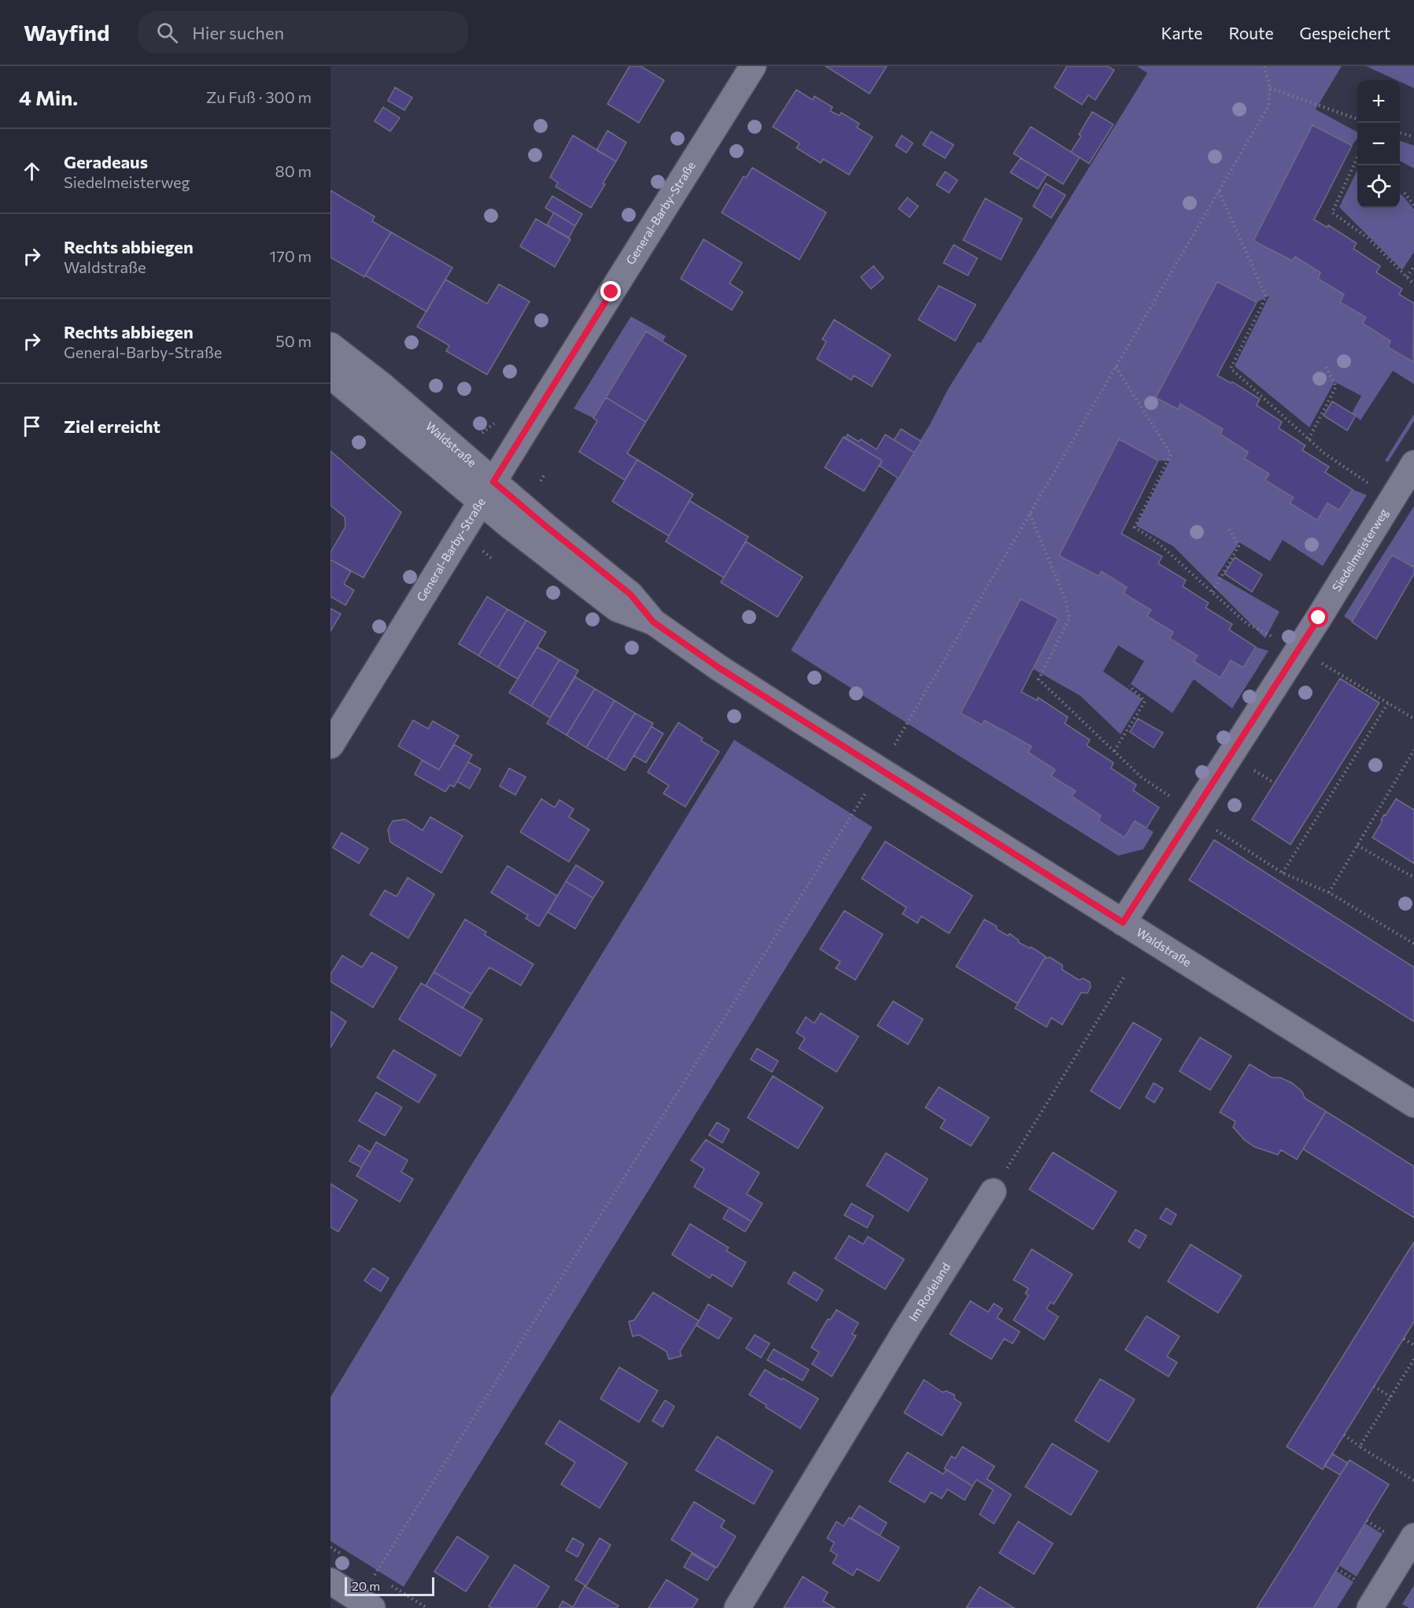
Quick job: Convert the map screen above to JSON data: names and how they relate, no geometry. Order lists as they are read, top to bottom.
{
  "streets": {
    "street": [
      "General-Barby-Straße",
      "Waldstraße",
      "Siedelmeisterweg",
      "Im Rodeland"
    ]
  },
  "crossings": [
    ["General-Barby-Straße", "Waldstraße"],
    ["Waldstraße", "Siedelmeisterweg"]
  ],
  "scale_bar": "20 m",
  "page": {
    "header": "Wayfind",
    "search": "Hier suchen",
    "nav": ["Karte", "Route", "Gespeichert"],
    "heading": ["4 Min.", "Zu Fuß · 300 m"],
    "map_buttons": ["+", "−"],
    "list": [
      ["Geradeaus", "Siedelmeisterweg", "80 m"],
      ["Rechts abbiegen", "Waldstraße", "170 m"],
      ["Rechts abbiegen", "General-Barby-Straße", "50 m"],
      "Ziel erreicht"
    ],
    "scale": "20 m"
  }
}
